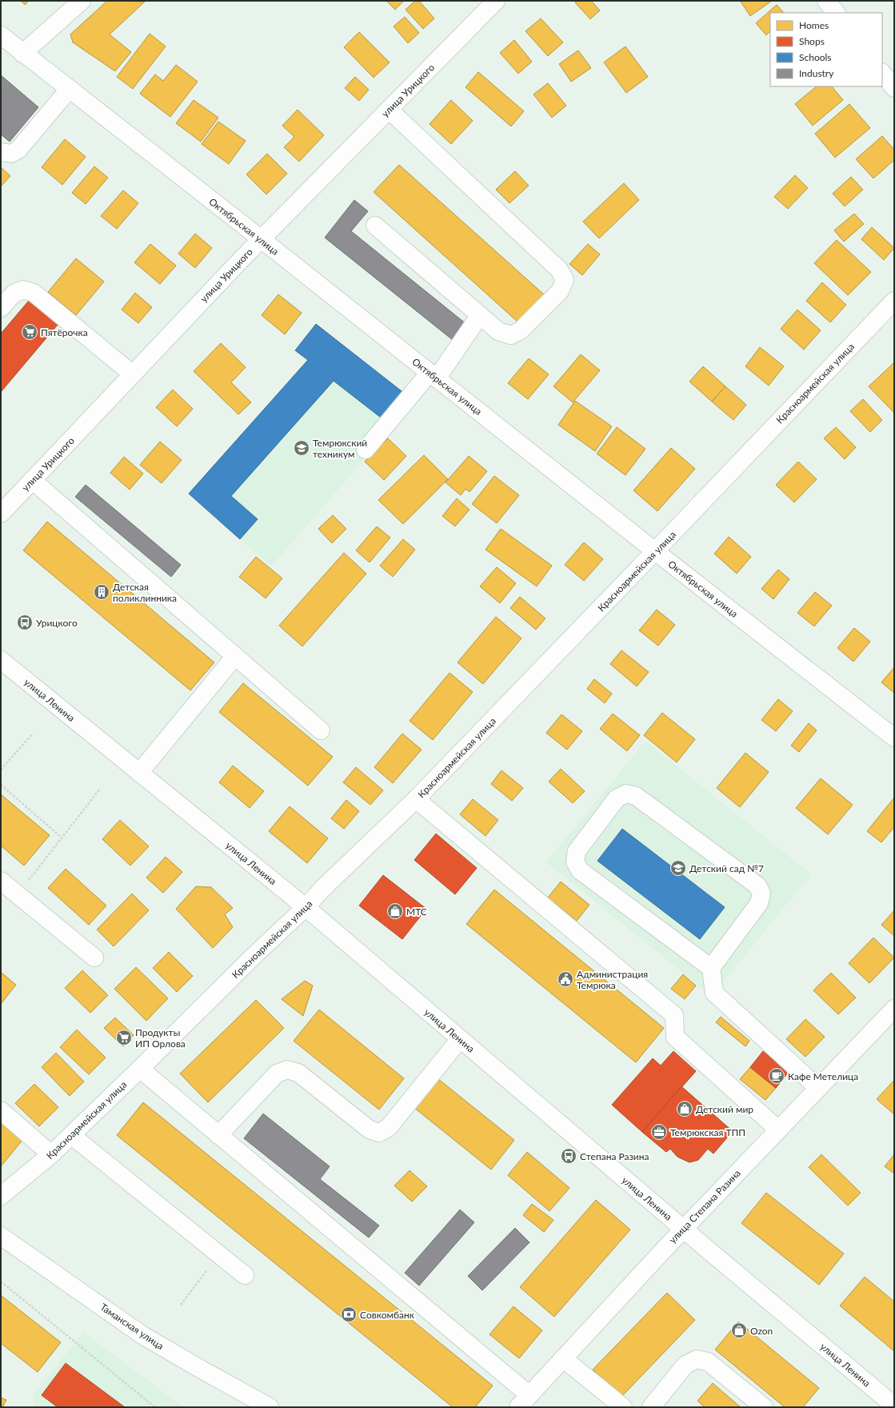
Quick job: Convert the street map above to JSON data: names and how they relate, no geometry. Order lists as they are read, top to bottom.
{
  "streets": {
    "street": [
      "улица Урицкого",
      "Октябрьская улица",
      "Красноармейская улица",
      "улица Ленина",
      "улица Степана Разина",
      "Таманская улица"
    ]
  },
  "crossings": [
    ["улица Урицкого", "Октябрьская улица"],
    ["Октябрьская улица", "Красноармейская улица"],
    ["Красноармейская улица", "улица Ленина"],
    ["улица Ленина", "улица Степана Разина"]
  ],
  "places": {
    "supermarket": ["Пятёрочка", "Продукты ИП Орлова"],
    "school or university": ["Темрюкский техникум", "Детский сад №7"],
    "building": ["Детская поликлинника"],
    "bus stop": ["Урицкого", "Степана Разина"],
    "shop": ["МТС", "Детский мир", "Ozon"],
    "public building": ["Администрация Темрюка"],
    "cafe": ["Кафе Метелица"],
    "office": ["Темрюкская ТПП"],
    "bank": ["Совкомбанк"]
  },
  "legend": [
    "Homes",
    "Shops",
    "Schools",
    "Industry"
  ]
}
